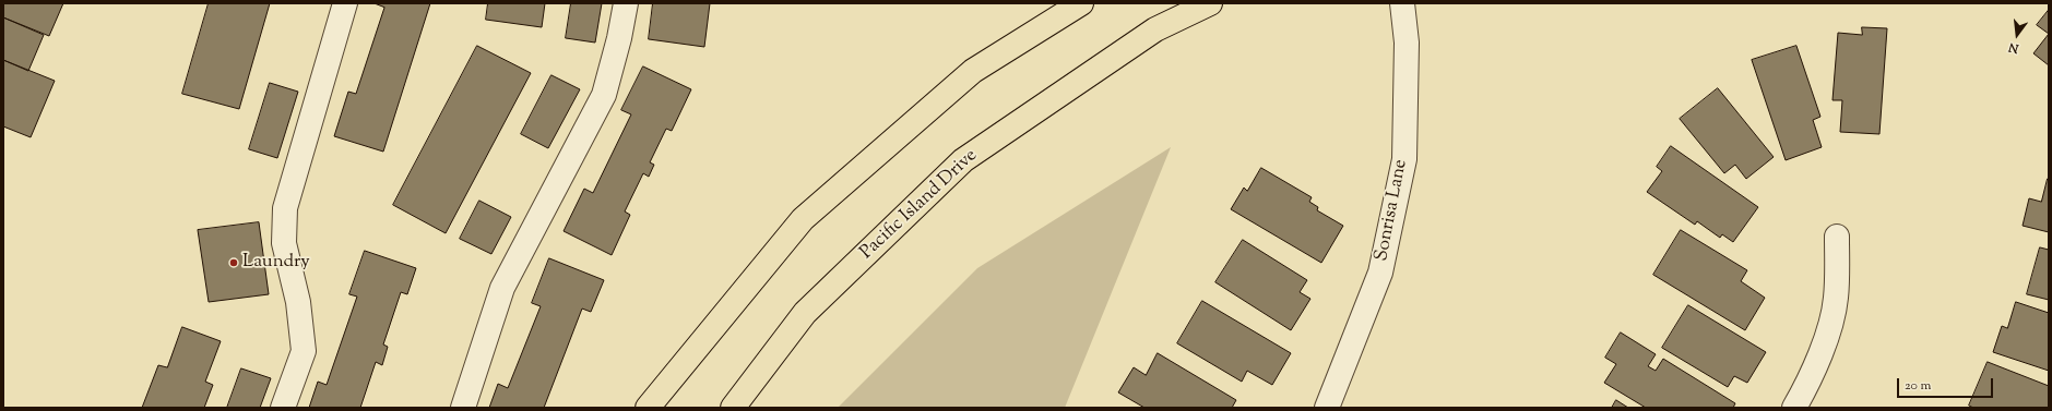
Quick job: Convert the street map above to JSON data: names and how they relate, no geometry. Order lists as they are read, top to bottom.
{
  "streets": {
    "main road": ["Pacific Island Drive"],
    "street": ["Sonrisa Lane"]
  },
  "places": ["Laundry"],
  "scale_bar": "20 m",
  "north": "bottom"
}
